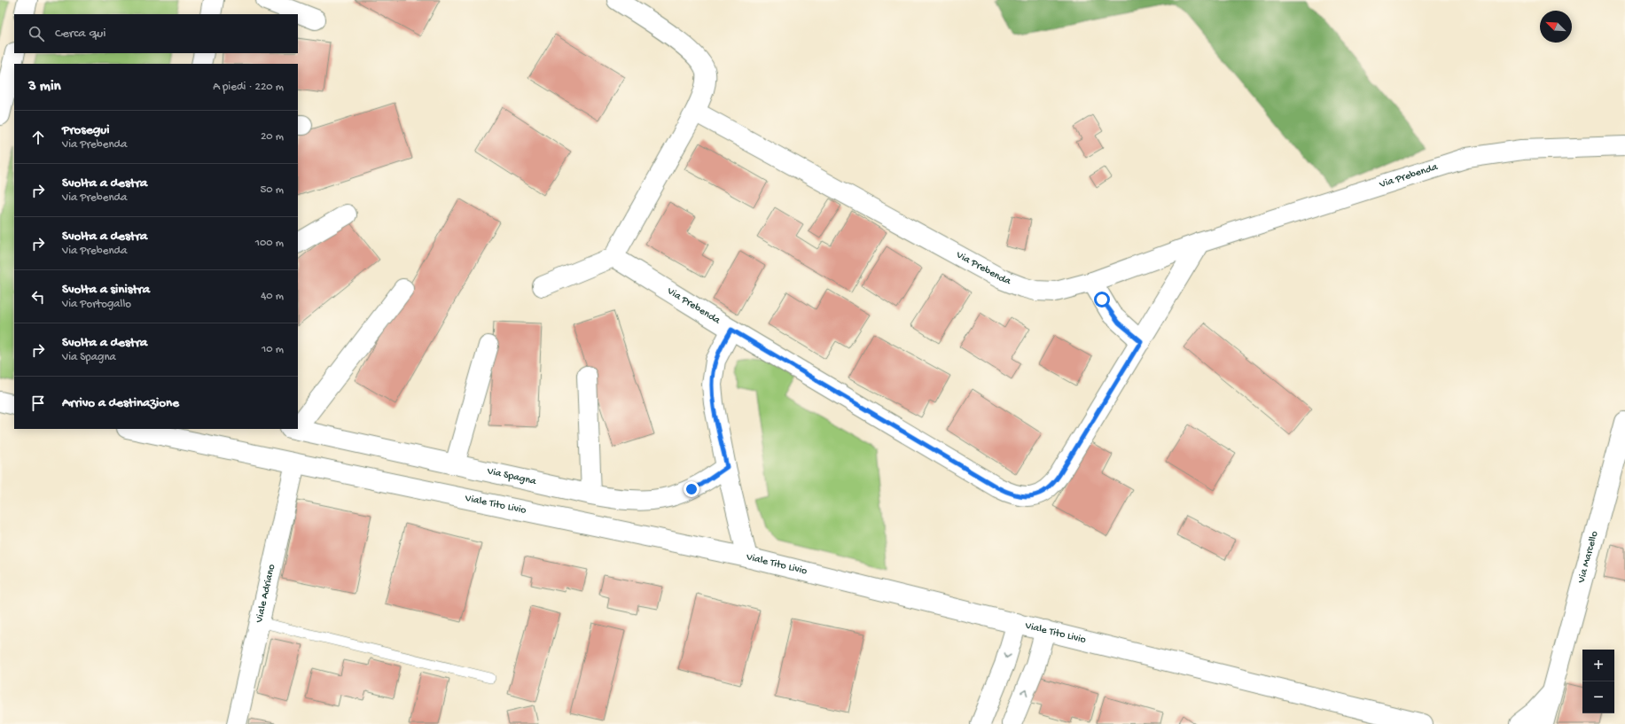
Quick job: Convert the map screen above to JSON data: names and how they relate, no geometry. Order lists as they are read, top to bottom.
{
  "streets": {
    "street": [
      "Via Prebenda",
      "Via Spagna",
      "Viale Tito Livio",
      "Via Marcello",
      "Viale Adriano"
    ]
  },
  "crossings": [
    ["Viale Tito Livio", "Viale Adriano"]
  ],
  "north": "top left",
  "page": {
    "search": "Cerca qui",
    "heading": ["3 min", "A piedi · 220 m"],
    "list": [
      ["Prosegui", "Via Prebenda", "20 m"],
      ["Svolta a destra", "Via Prebenda", "50 m"],
      ["Svolta a destra", "Via Prebenda", "100 m"],
      ["Svolta a sinistra", "Via Portogallo", "40 m"],
      ["Svolta a destra", "Via Spagna", "10 m"],
      "Arrivo a destinazione"
    ],
    "map_buttons": ["+", "−"]
  }
}
